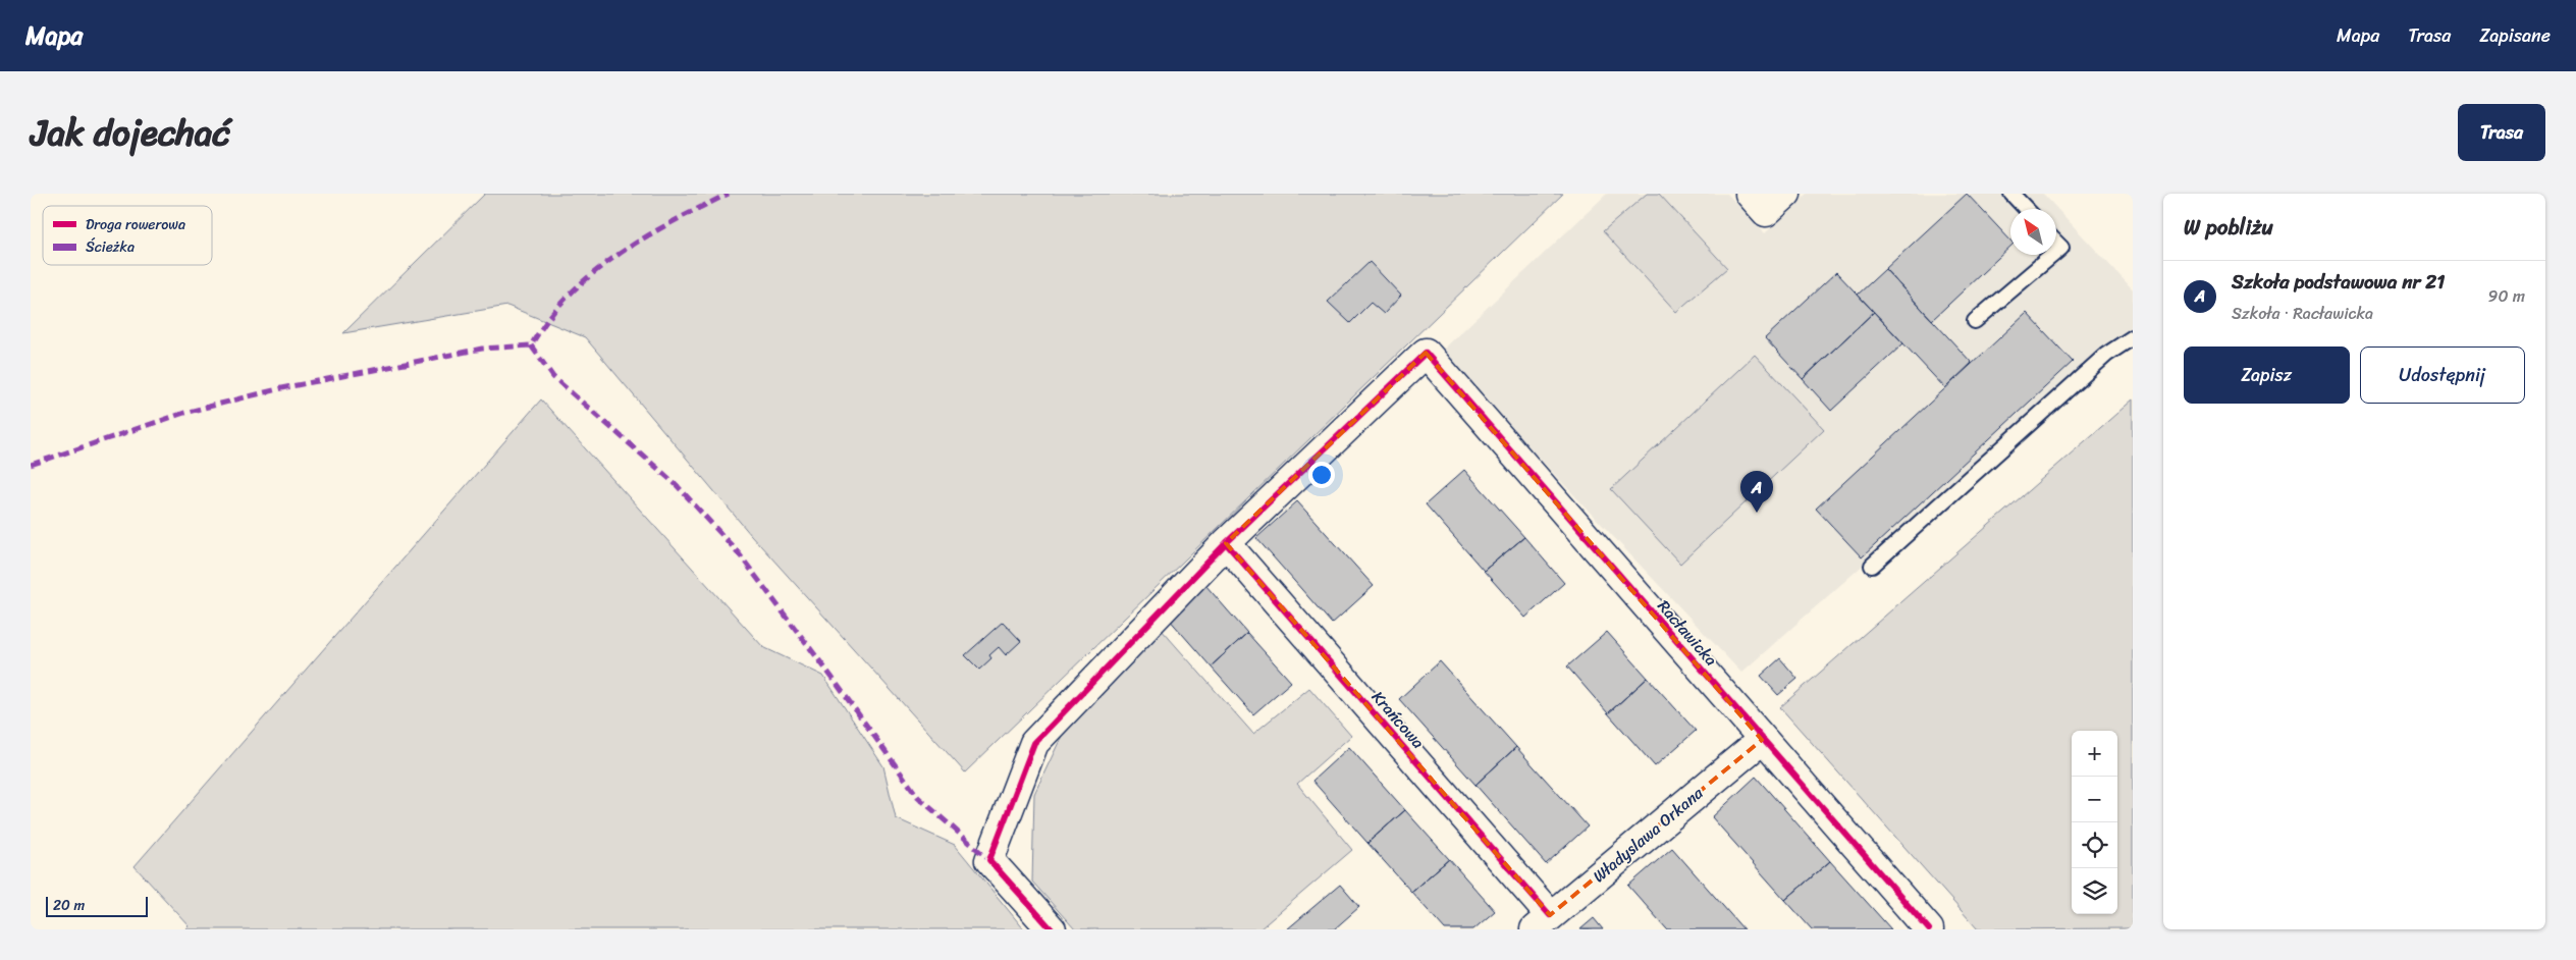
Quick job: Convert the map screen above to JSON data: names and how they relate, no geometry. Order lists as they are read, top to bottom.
{
  "streets": {
    "street": ["Racławicka", "Krańcowa", "Władyslawa Orkana"]
  },
  "crossings": [
    ["Racławicka", "Krańcowa"],
    ["Racławicka", "Władyslawa Orkana"],
    ["Krańcowa", "Władyslawa Orkana"]
  ],
  "legend": ["Droga rowerowa", "Ścieżka"],
  "scale_bar": "20 m",
  "north": "top left",
  "page": {
    "header": "Mapa",
    "nav": ["Mapa", "Trasa", "Zapisane"],
    "title": "Jak dojechać",
    "buttons": [
      "Trasa",
      ["Zapisz", "Udostępnij"]
    ],
    "heading": "W pobliżu",
    "list": [
      {
        "mark": "A",
        "name": "Szkoła podstawowa nr 21",
        "note": "Szkoła · Racławicka",
        "value": "90 m"
      }
    ],
    "pins": "A",
    "map_buttons": ["+", "−"],
    "scale": "20 m"
  }
}
